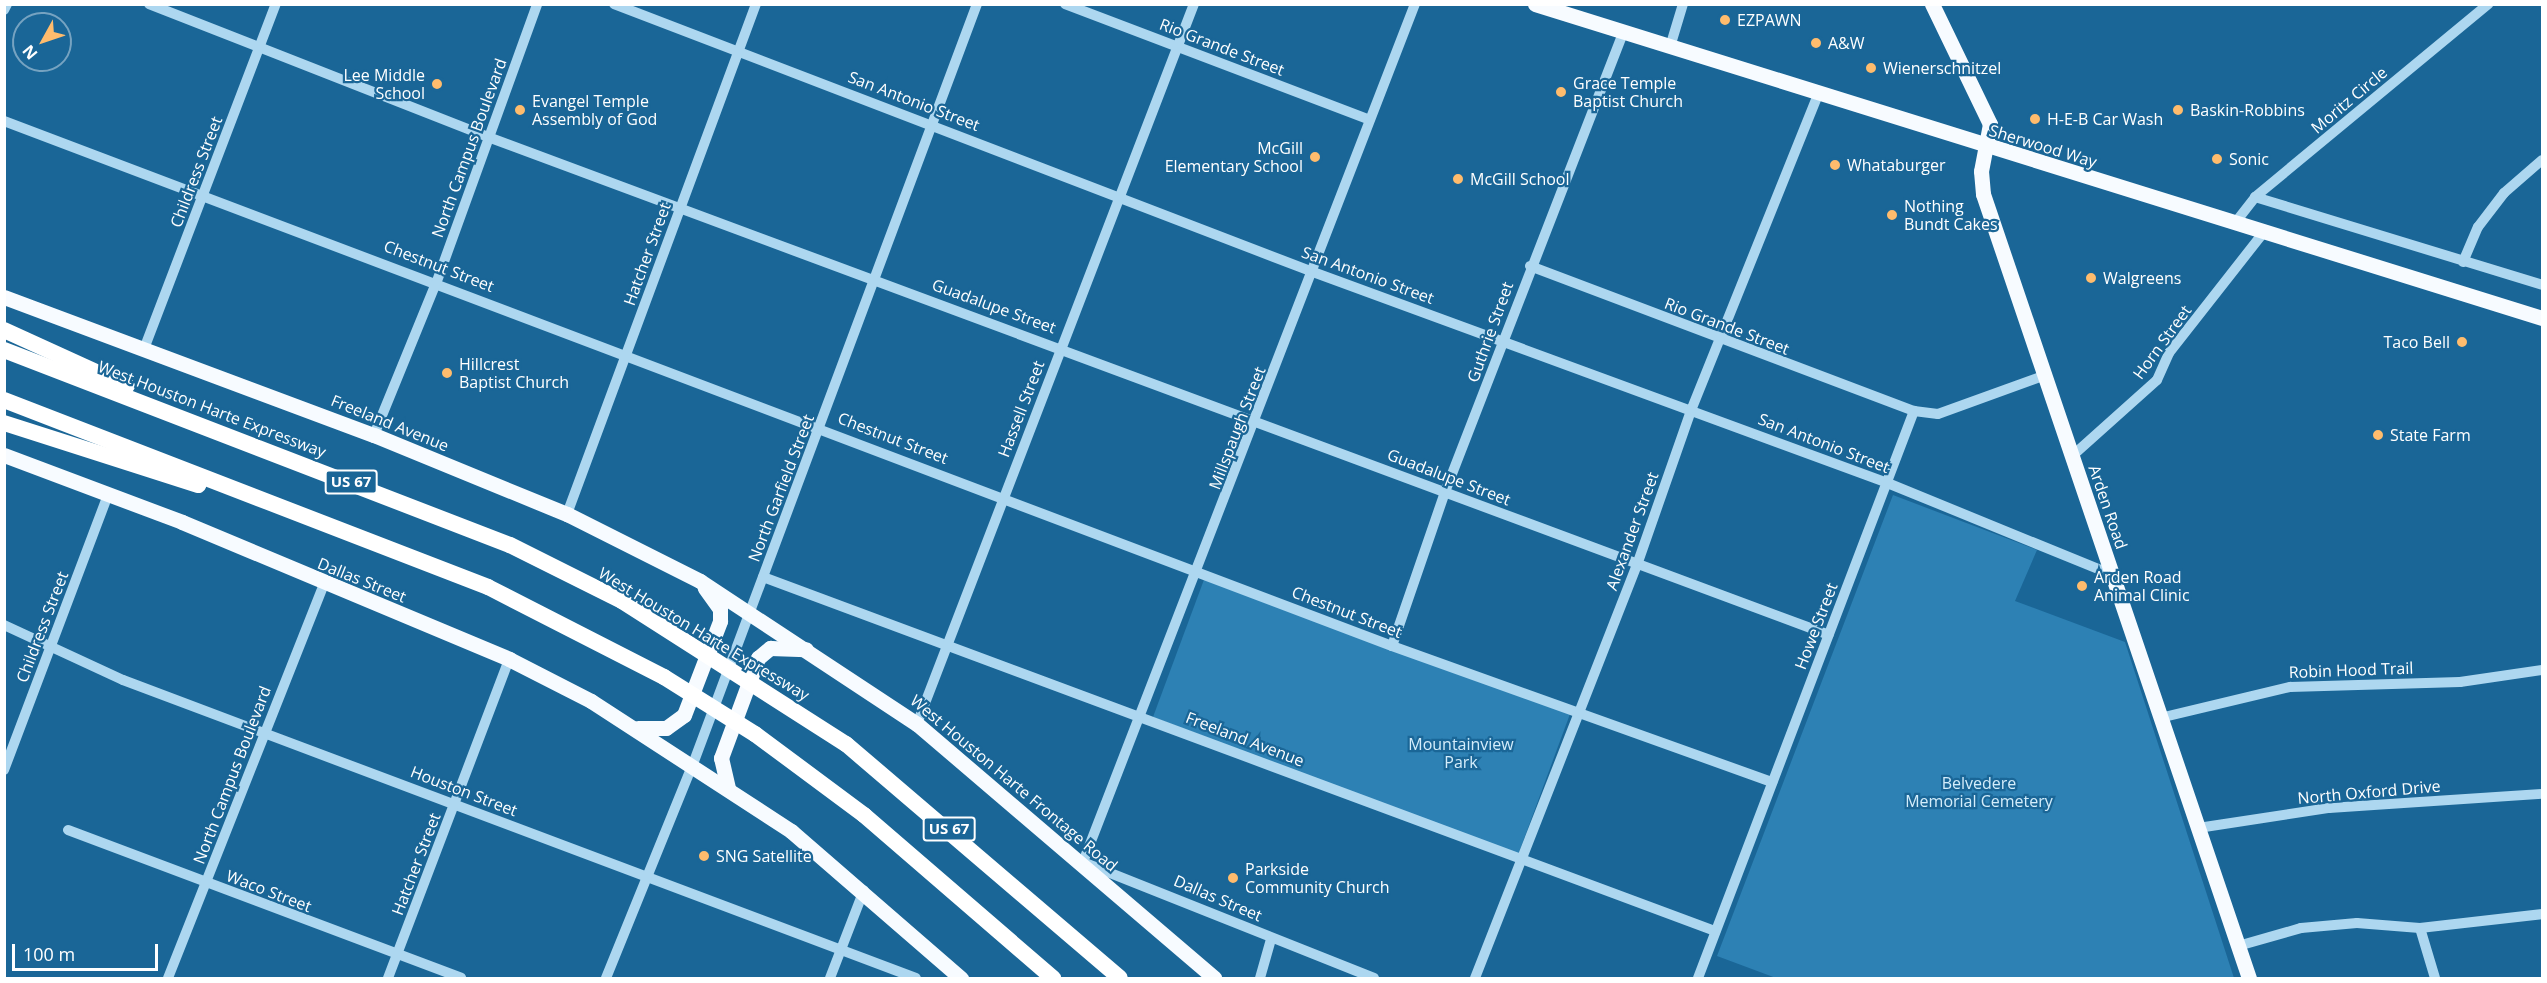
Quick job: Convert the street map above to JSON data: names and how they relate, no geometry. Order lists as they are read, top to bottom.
{
  "streets": {
    "highway": ["West Houston Harte Expressway", "US 67"],
    "main road": [
      "Sherwood Way",
      "Freeland Avenue",
      "Arden Road",
      "Dallas Street",
      "West Houston Harte Frontage Road"
    ],
    "street": [
      "Rio Grande Street",
      "Moritz Circle",
      "San Antonio Street",
      "North Campus Boulevard",
      "Childress Street",
      "Hatcher Street",
      "Chestnut Street",
      "Guadalupe Street",
      "Guthrie Street",
      "Horn Street",
      "Hassell Street",
      "Millspaugh Street",
      "North Garfield Street",
      "Alexander Street",
      "Howe Street",
      "Robin Hood Trail",
      "Houston Street",
      "North Oxford Drive",
      "Waco Street"
    ]
  },
  "crossings": [
    ["Rio Grande Street", "Guthrie Street"],
    ["Rio Grande Street", "Hassell Street"],
    ["Rio Grande Street", "Millspaugh Street"],
    ["Rio Grande Street", "Alexander Street"],
    ["Rio Grande Street", "Howe Street"],
    ["Moritz Circle", "Sherwood Way"],
    ["San Antonio Street", "Hatcher Street"],
    ["San Antonio Street", "Guthrie Street"],
    ["San Antonio Street", "Hassell Street"],
    ["San Antonio Street", "Millspaugh Street"],
    ["San Antonio Street", "North Garfield Street"],
    ["San Antonio Street", "Arden Road"],
    ["San Antonio Street", "Alexander Street"],
    ["San Antonio Street", "Howe Street"],
    ["Sherwood Way", "Guthrie Street"],
    ["Sherwood Way", "Horn Street"],
    ["Sherwood Way", "Arden Road"],
    ["Sherwood Way", "Alexander Street"],
    ["North Campus Boulevard", "Chestnut Street"],
    ["North Campus Boulevard", "Guadalupe Street"],
    ["North Campus Boulevard", "Freeland Avenue"],
    ["North Campus Boulevard", "Dallas Street"],
    ["North Campus Boulevard", "Houston Street"],
    ["North Campus Boulevard", "Waco Street"],
    ["Childress Street", "Chestnut Street"],
    ["Childress Street", "Guadalupe Street"],
    ["Childress Street", "Freeland Avenue"],
    ["Childress Street", "Dallas Street"],
    ["Childress Street", "Houston Street"],
    ["Hatcher Street", "Chestnut Street"],
    ["Hatcher Street", "Guadalupe Street"],
    ["Hatcher Street", "Freeland Avenue"],
    ["Hatcher Street", "Dallas Street"],
    ["Hatcher Street", "Houston Street"],
    ["Hatcher Street", "Waco Street"],
    ["Chestnut Street", "Guthrie Street"],
    ["Chestnut Street", "Hassell Street"],
    ["Chestnut Street", "Millspaugh Street"],
    ["Chestnut Street", "North Garfield Street"],
    ["Chestnut Street", "Alexander Street"],
    ["Chestnut Street", "Howe Street"],
    ["Guadalupe Street", "Guthrie Street"],
    ["Guadalupe Street", "Hassell Street"],
    ["Guadalupe Street", "Millspaugh Street"],
    ["Guadalupe Street", "North Garfield Street"],
    ["Guadalupe Street", "Alexander Street"],
    ["Guadalupe Street", "Howe Street"],
    ["Horn Street", "Arden Road"],
    ["Hassell Street", "Freeland Avenue"],
    ["Hassell Street", "West Houston Harte Frontage Road"],
    ["Freeland Avenue", "Millspaugh Street"],
    ["Freeland Avenue", "North Garfield Street"],
    ["Freeland Avenue", "Alexander Street"],
    ["Freeland Avenue", "Howe Street"],
    ["Freeland Avenue", "West Houston Harte Frontage Road"],
    ["Millspaugh Street", "Dallas Street"],
    ["Millspaugh Street", "West Houston Harte Frontage Road"],
    ["North Garfield Street", "Dallas Street"],
    ["North Garfield Street", "West Houston Harte Frontage Road"],
    ["North Garfield Street", "Houston Street"],
    ["Arden Road", "Robin Hood Trail"],
    ["Arden Road", "North Oxford Drive"],
    ["Dallas Street", "West Houston Harte Frontage Road"]
  ],
  "parks": ["Mountainview Park", "Belvedere Memorial Cemetery"],
  "places": [
    "EZPAWN",
    "A&W",
    "Wienerschnitzel",
    "Lee Middle School",
    "Grace Temple Baptist Church",
    "Evangel Temple Assembly of God",
    "Baskin-Robbins",
    "H-E-B Car Wash",
    "McGill Elementary School",
    "Sonic",
    "Whataburger",
    "McGill School",
    "Nothing Bundt Cakes",
    "Walgreens",
    "Taco Bell",
    "Hillcrest Baptist Church",
    "State Farm",
    "Arden Road Animal Clinic",
    "SNG Satellite",
    "Parkside Community Church"
  ],
  "scale_bar": "100 m",
  "north": "bottom left"
}
